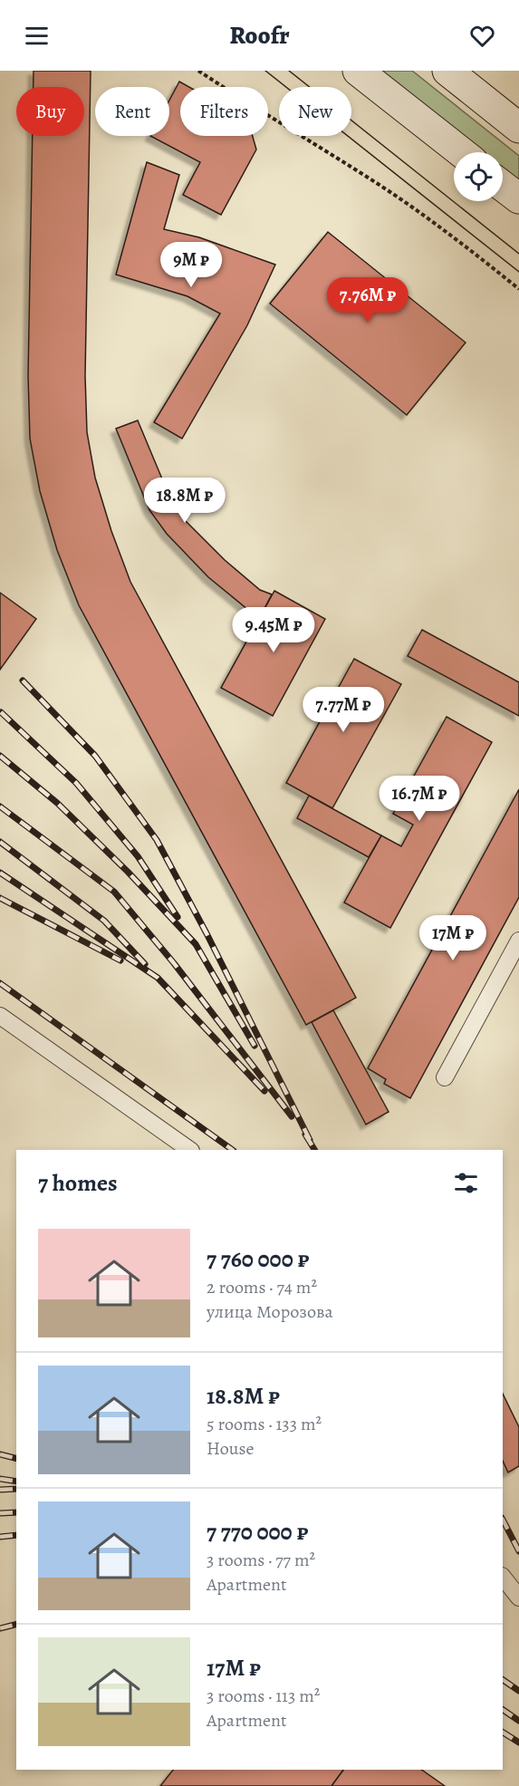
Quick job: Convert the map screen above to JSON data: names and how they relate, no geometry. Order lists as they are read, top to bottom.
{
  "page": {
    "header": "Roofr",
    "chip": [
      "Buy",
      "Rent",
      "Filters",
      "New"
    ],
    "price": [
      "9M ₽",
      "7.76M ₽",
      "18.8M ₽",
      "9.45M ₽",
      "7.77M ₽",
      "16.7M ₽",
      "17M ₽"
    ],
    "heading": "7 homes",
    "list": [
      {
        "name": "7 760 000 ₽",
        "note": "2 rooms · 74 m² · улица Морозова"
      },
      {
        "name": "18.8M ₽",
        "note": "5 rooms · 133 m² · House"
      },
      {
        "name": "7 770 000 ₽",
        "note": "3 rooms · 77 m² · Apartment"
      },
      {
        "name": "17M ₽",
        "note": "3 rooms · 113 m² · Apartment"
      }
    ]
  }
}
